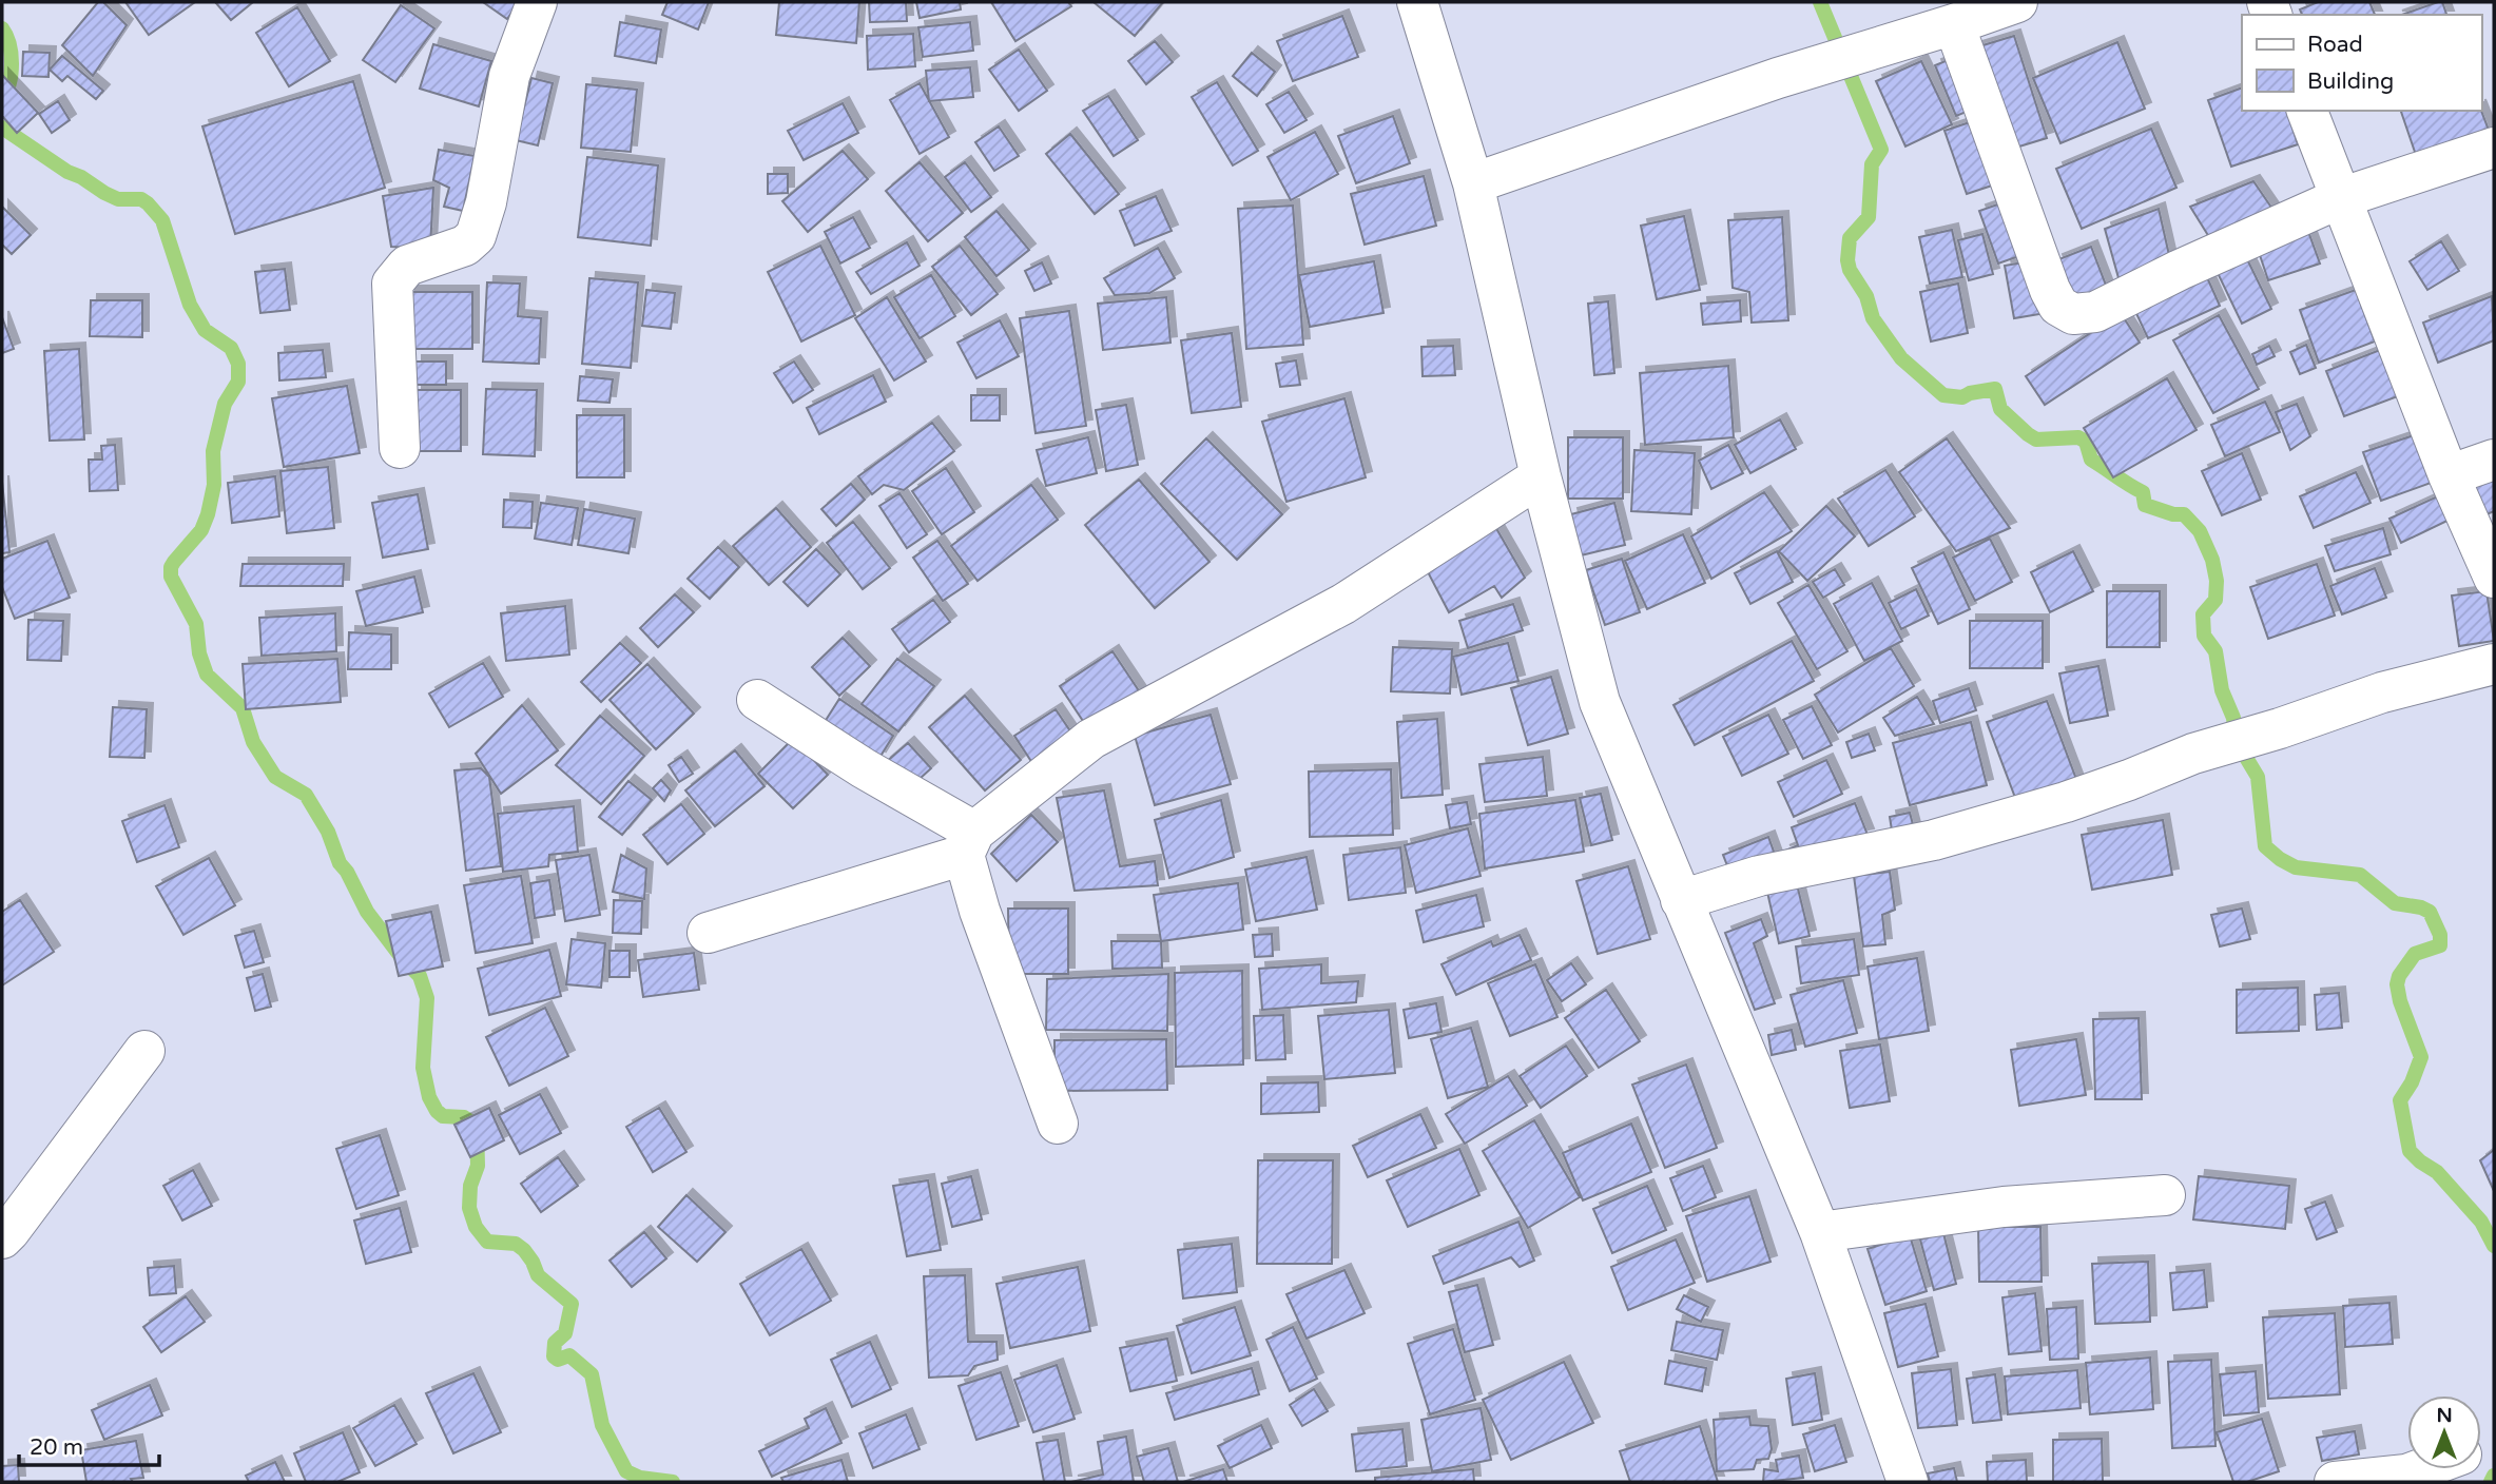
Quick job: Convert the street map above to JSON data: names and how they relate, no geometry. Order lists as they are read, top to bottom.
{
  "legend": ["Road", "Building"],
  "scale_bar": "20 m",
  "north": "top"
}
